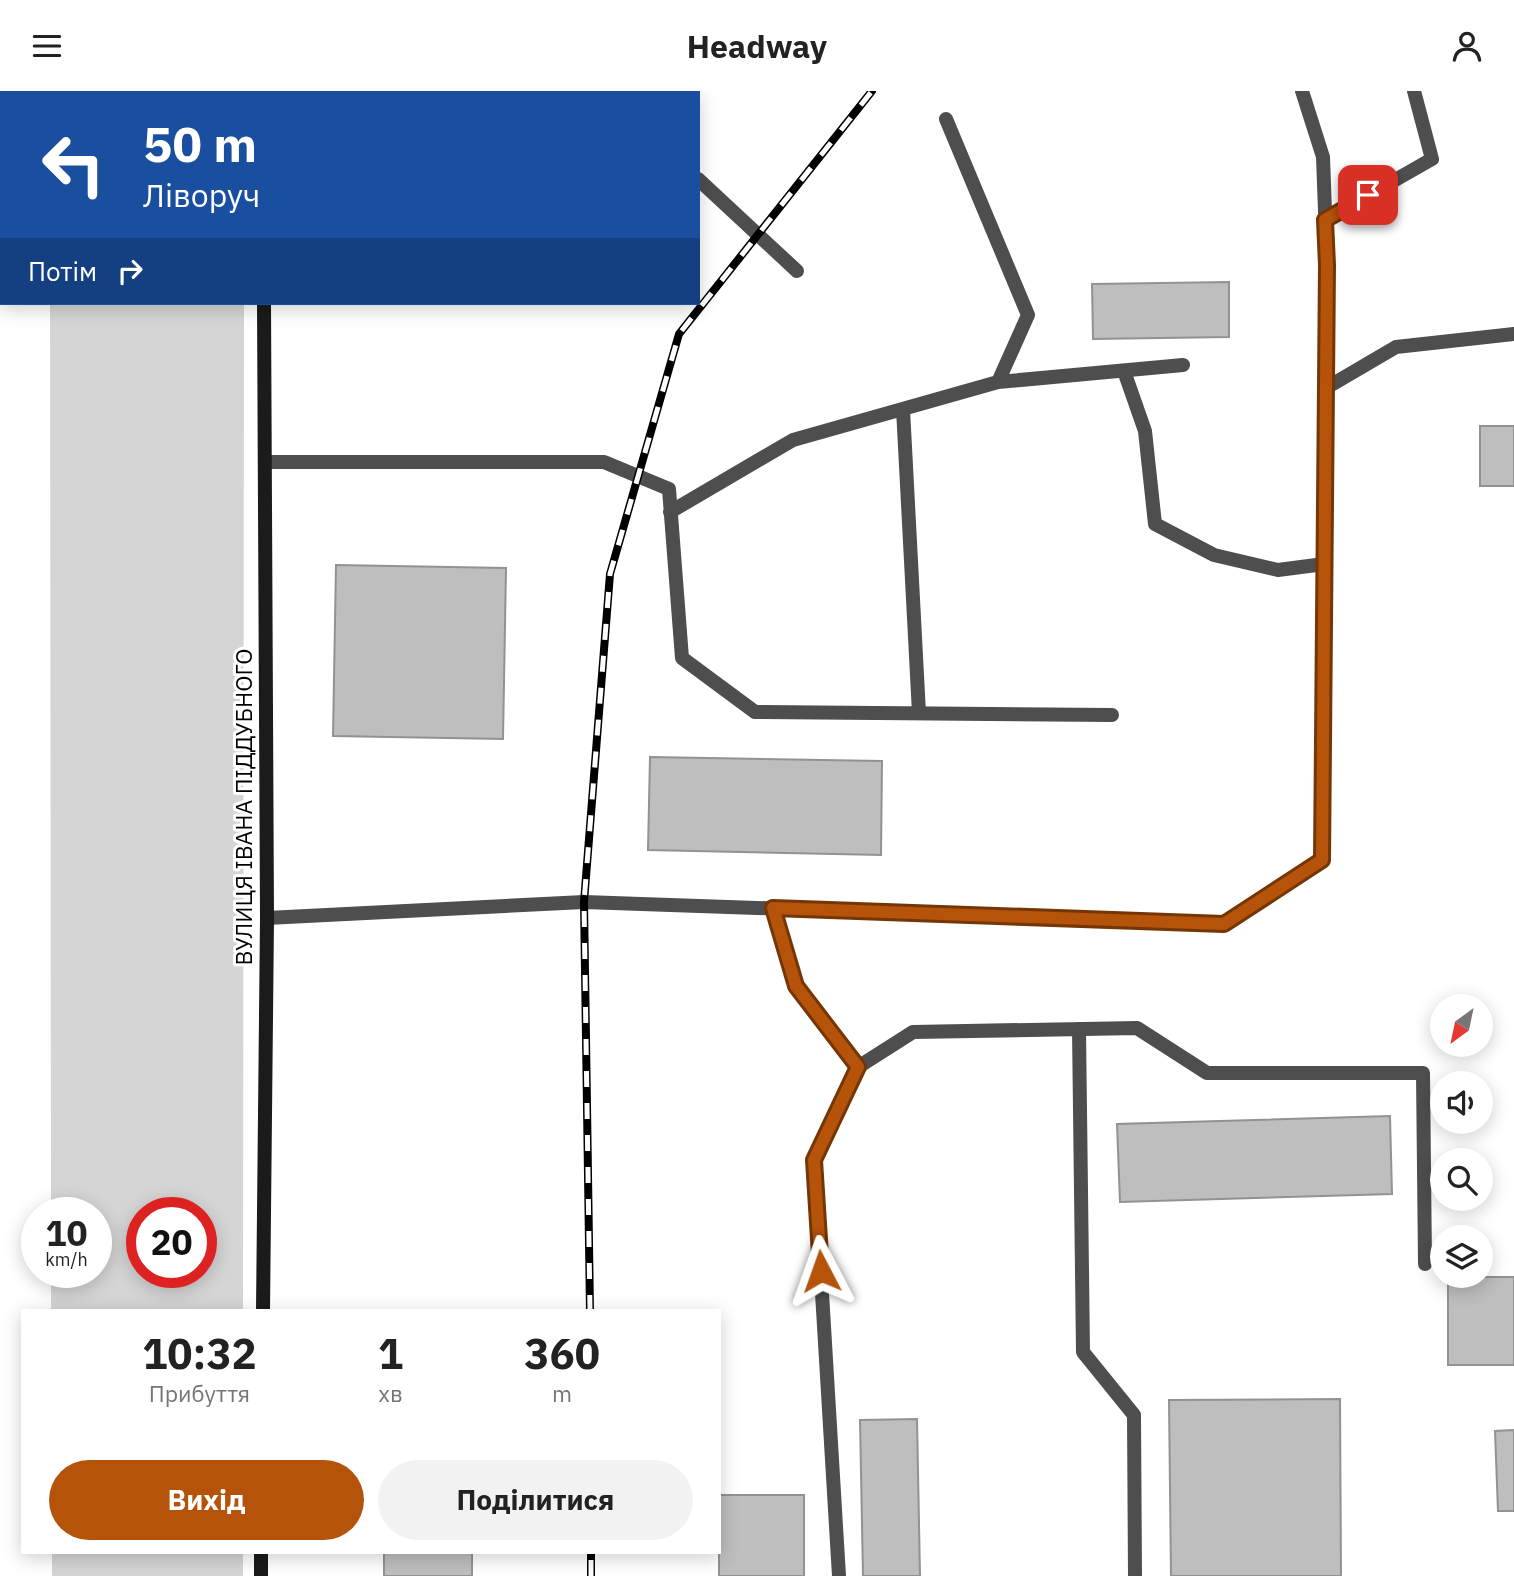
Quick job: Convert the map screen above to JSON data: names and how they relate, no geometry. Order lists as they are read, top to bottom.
{
  "streets": {
    "street": ["ВУЛИЦЯ ІВАНА ПІДДУБНОГО"]
  },
  "north": "bottom left",
  "page": {
    "header": "Headway",
    "turn": ["50 m", "Ліворуч"],
    "then": "Потім",
    "speed": "10 km/h",
    "limit": "20",
    "eta": [
      "10:32",
      "Прибуття",
      "1",
      "хв",
      "360",
      "m"
    ],
    "buttons": ["Вихід", "Поділитися"]
  }
}
